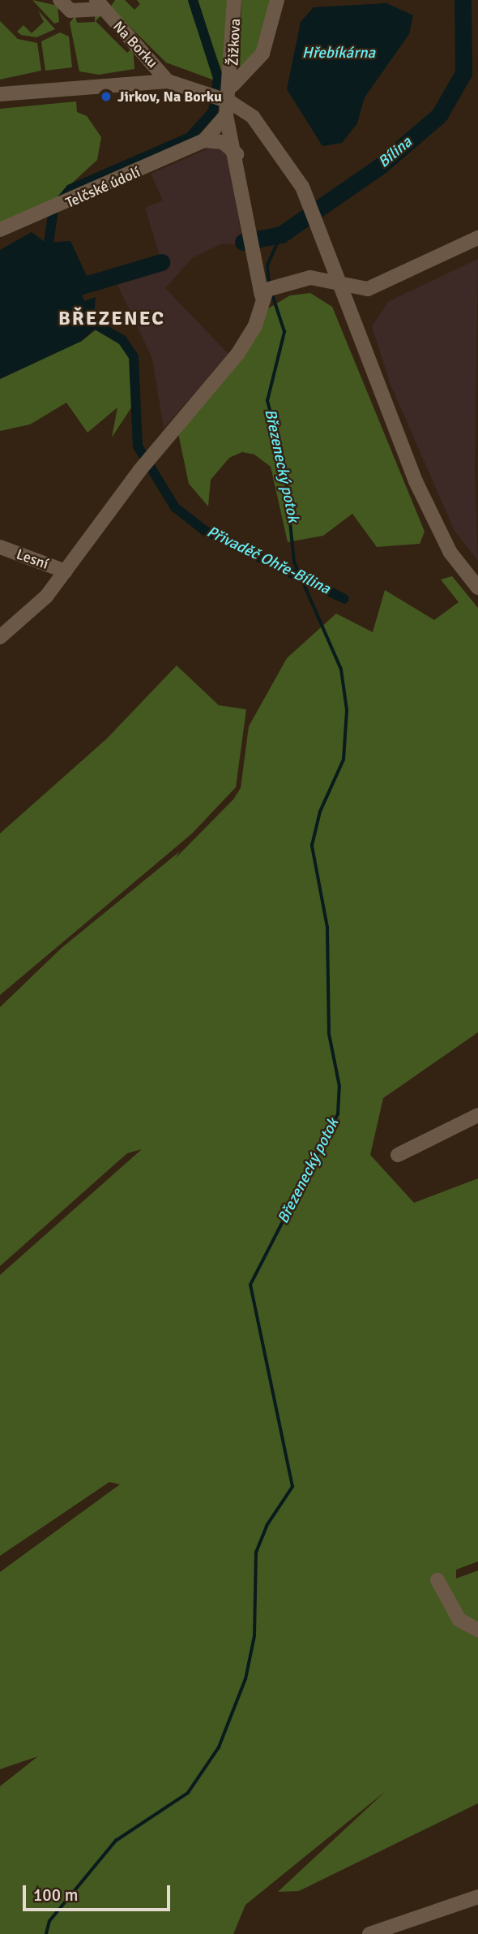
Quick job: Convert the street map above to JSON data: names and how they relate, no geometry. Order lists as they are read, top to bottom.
{
  "streets": {
    "street": [
      "Žižkova",
      "Na Borku",
      "Telčské údolí",
      "Lesní"
    ]
  },
  "districts": ["BŘEZENEC"],
  "water": [
    "Hřebíkárna",
    "Bílina",
    "Březenecký potok",
    "Přivaděč Ohře-Bílina"
  ],
  "places": ["Jirkov, Na Borku"],
  "scale_bar": "100 m"
}
